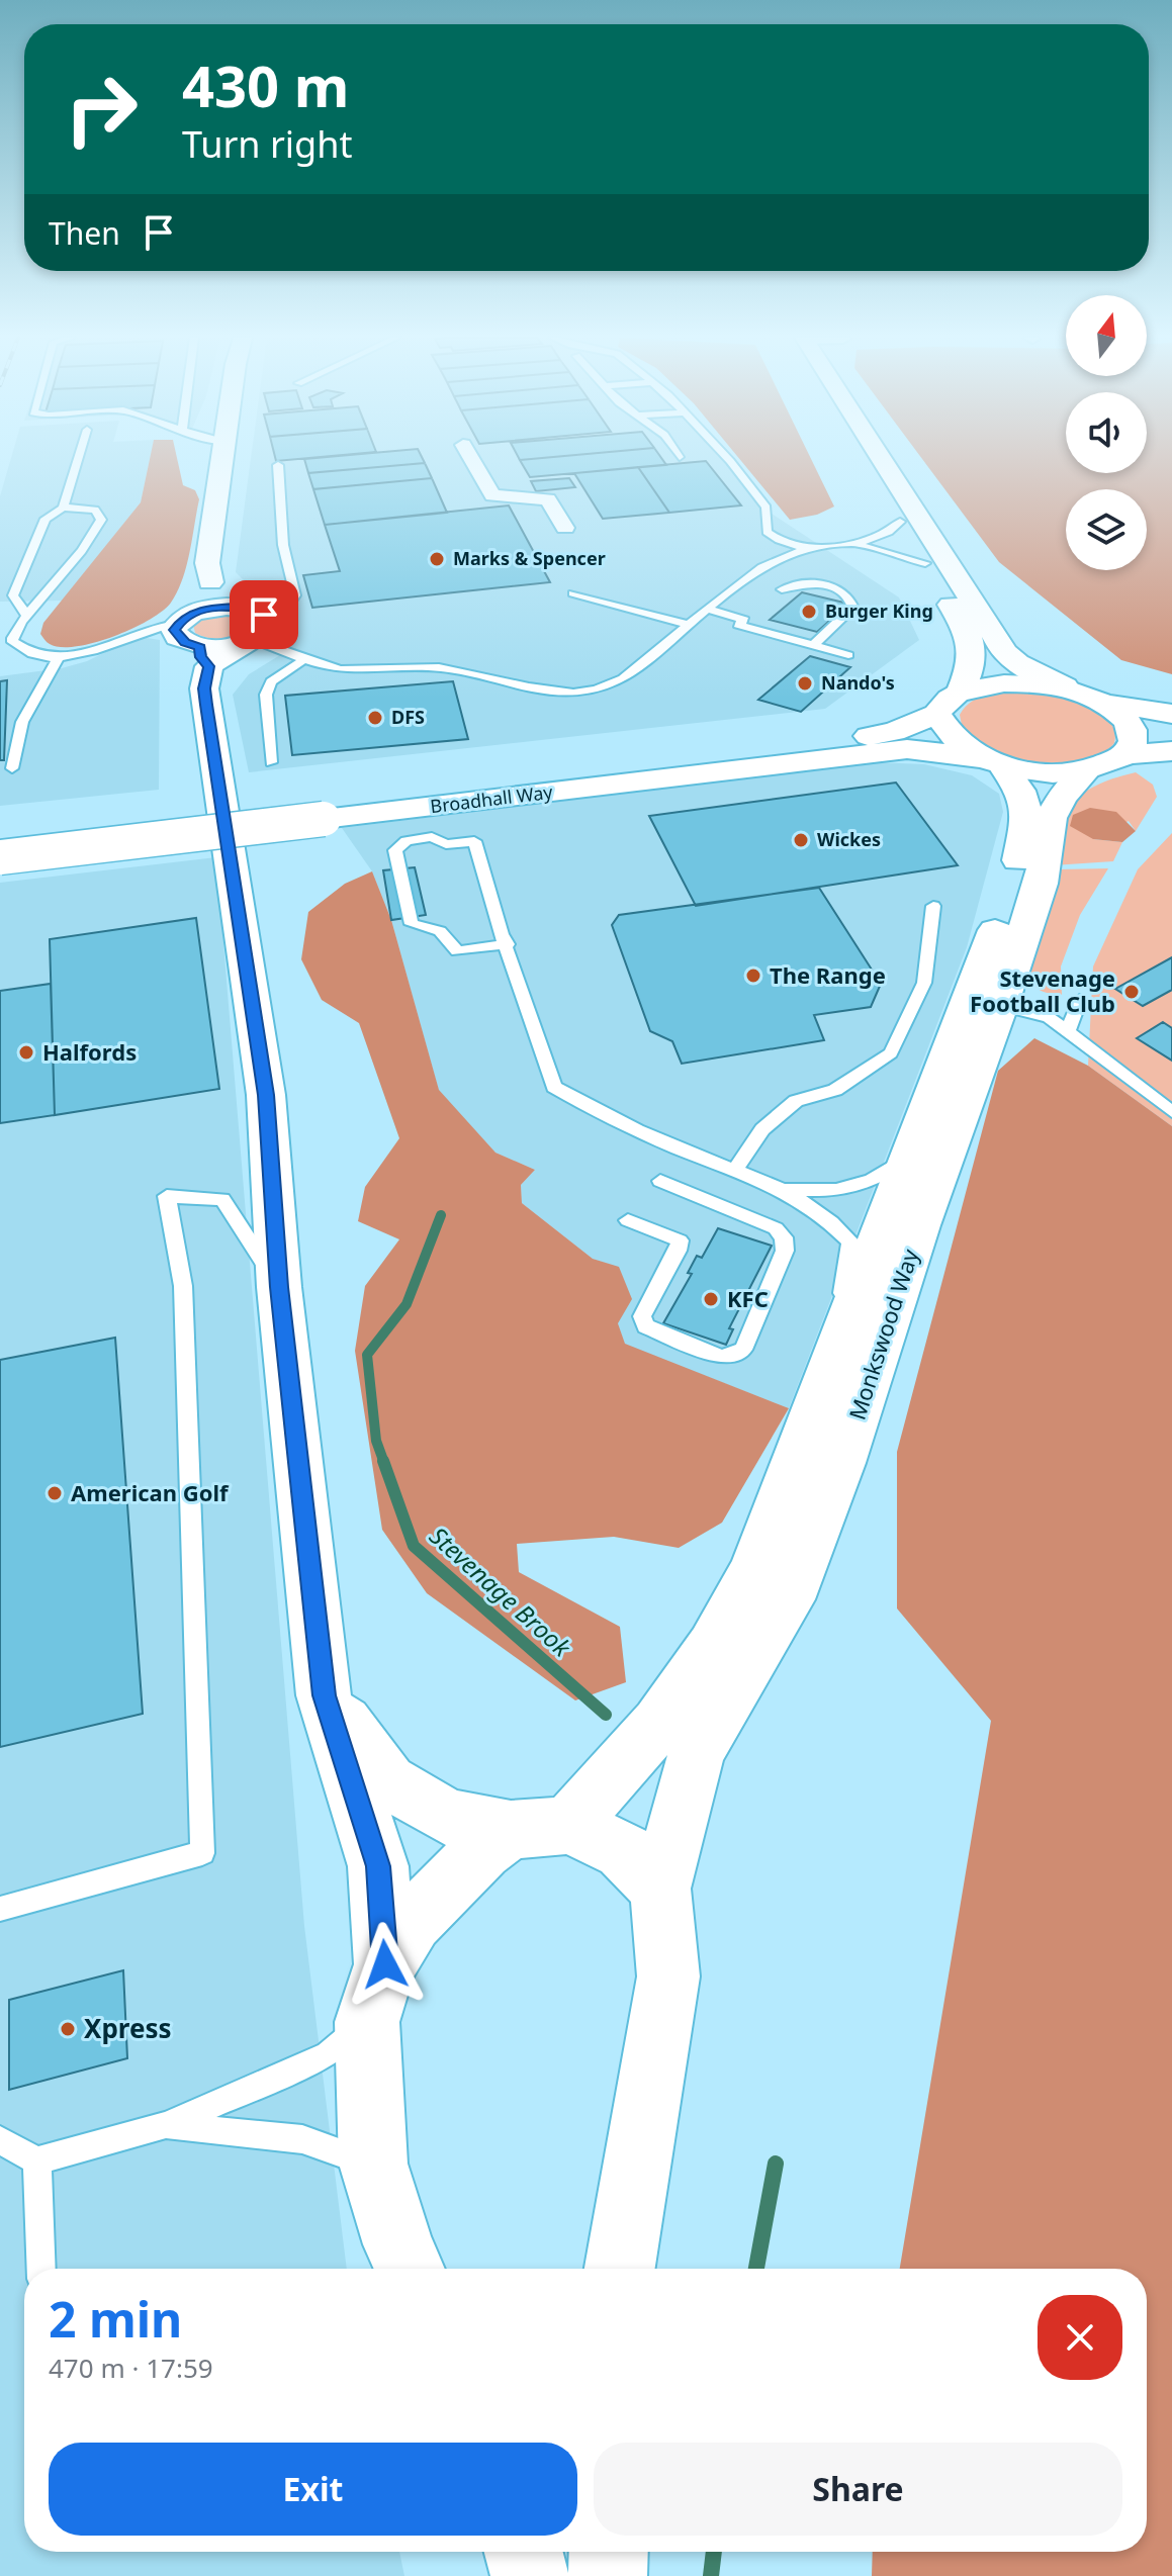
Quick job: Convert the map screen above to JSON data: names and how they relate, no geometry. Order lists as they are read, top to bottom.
{
  "streets": {
    "main road": ["Broadhall Way", "Monkswood Way"]
  },
  "crossings": [
    ["Broadhall Way", "Monkswood Way"]
  ],
  "water": ["Stevenage Brook"],
  "places": [
    "Marks & Spencer",
    "Burger King",
    "Nando's",
    "DFS",
    "Wickes",
    "The Range",
    "Stevenage Football Club",
    "Halfords",
    "KFC",
    "American Golf",
    "Xpress"
  ],
  "north": "top",
  "page": {
    "turn": ["430 m", "Turn right"],
    "then": "Then",
    "heading": ["2 min", "470 m · 17:59"],
    "buttons": ["Exit", "Share"]
  }
}
